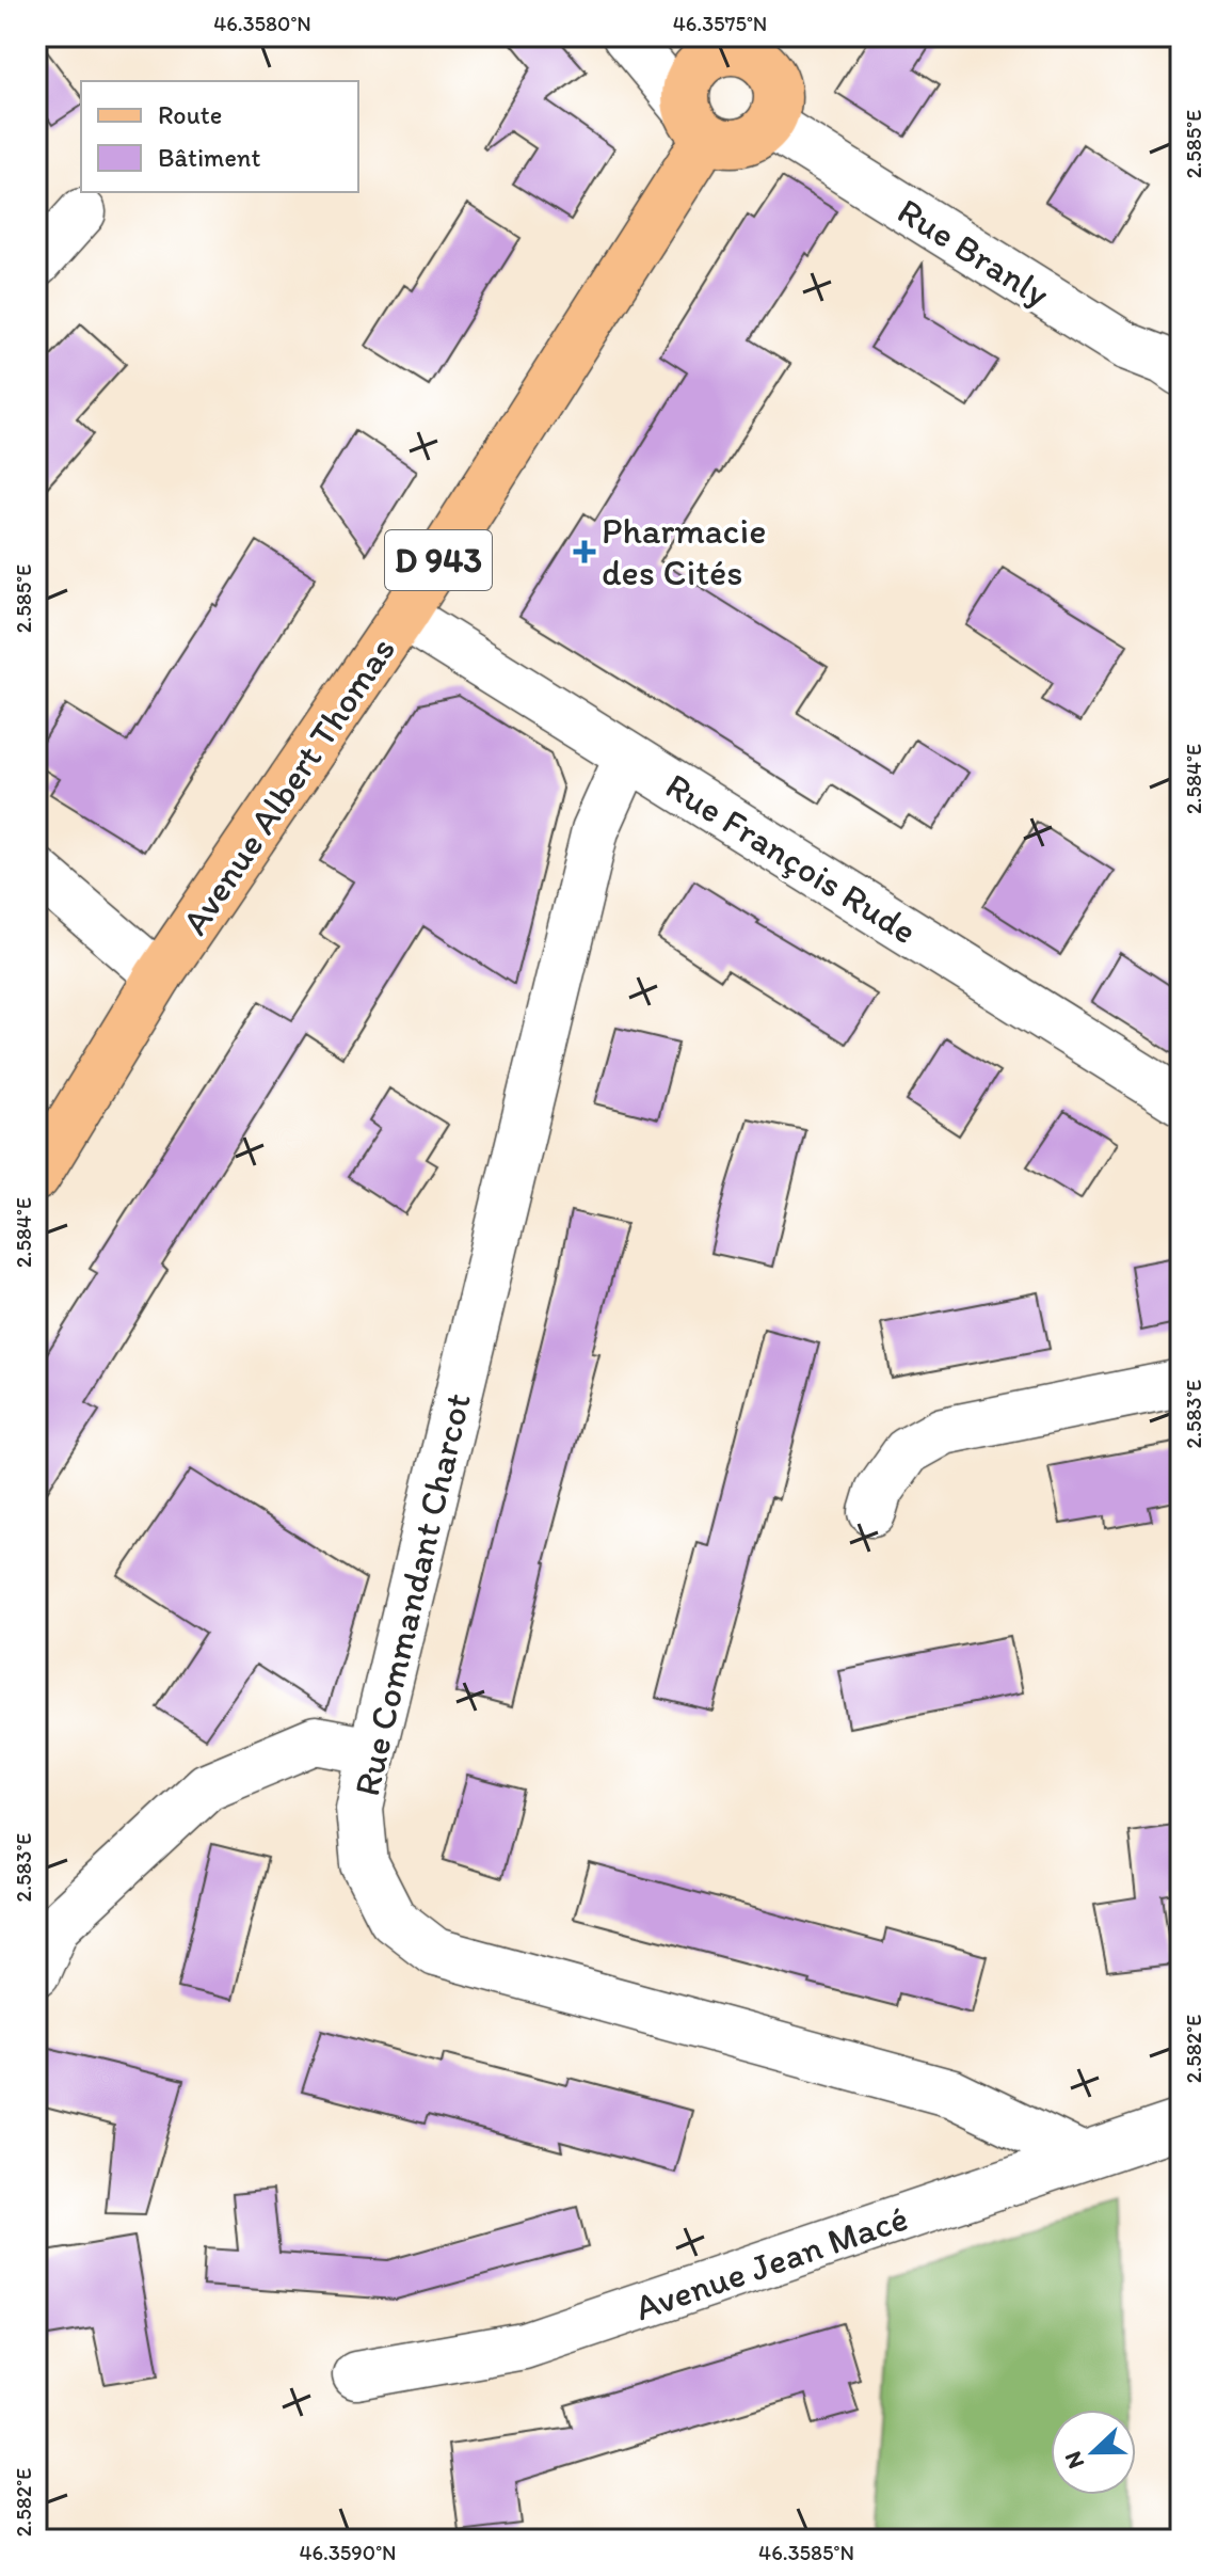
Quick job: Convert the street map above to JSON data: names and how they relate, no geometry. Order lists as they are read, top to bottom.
{
  "streets": {
    "main road": ["D 943", "Avenue Albert Thomas"],
    "street": [
      "Rue Branly",
      "Rue François Rude",
      "Rue Commandant Charcot",
      "Avenue Jean Macé"
    ]
  },
  "crossings": [
    ["Rue Branly", "Avenue Albert Thomas"],
    ["Avenue Albert Thomas", "Rue François Rude"],
    ["Rue François Rude", "Rue Commandant Charcot"],
    ["Rue Commandant Charcot", "Avenue Jean Macé"]
  ],
  "places": {
    "health": ["Pharmacie des Cités"]
  },
  "legend": ["Route", "Bâtiment"],
  "north": "left",
  "coordinates": [
    "46.3580°N",
    "46.3575°N",
    "2.585°E",
    "2.584°E",
    "2.583°E",
    "2.582°E",
    "46.3590°N",
    "46.3585°N"
  ]
}
